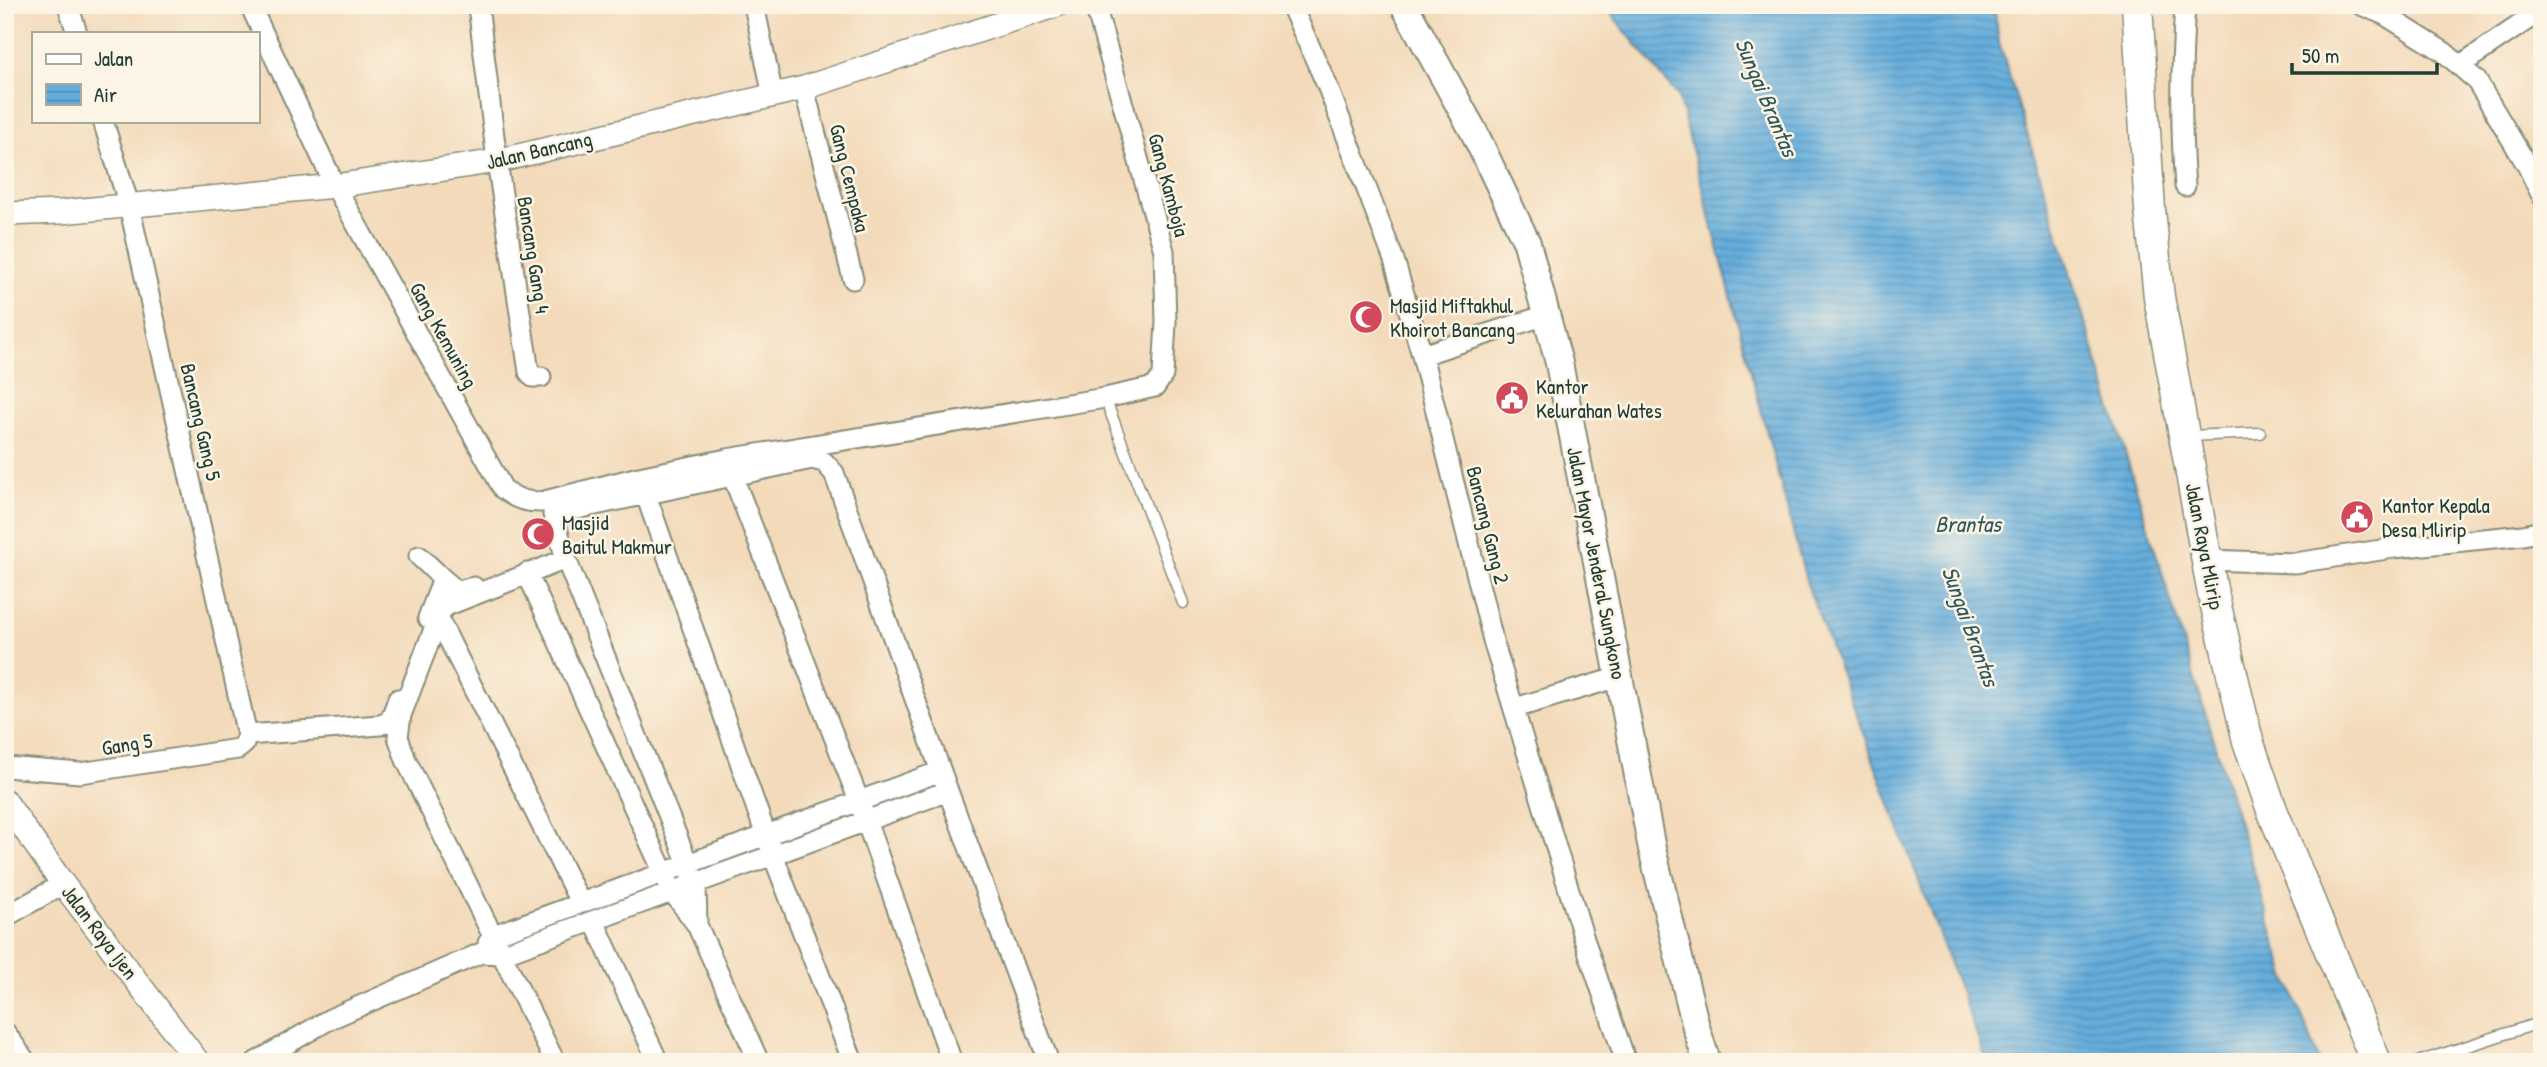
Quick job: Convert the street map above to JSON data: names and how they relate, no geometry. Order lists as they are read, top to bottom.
{
  "streets": {
    "main road": ["Jalan Raya Mlirip", "Jalan Mayor Jenderal Sungkono"],
    "street": [
      "Jalan Bancang",
      "Gang Cempaka",
      "Gang Kamboja",
      "Bancang Gang 4",
      "Gang Kemuning",
      "Bancang Gang 5",
      "Bancang Gang 2",
      "Gang 5",
      "Jalan Raya Ijen"
    ]
  },
  "crossings": [
    ["Jalan Bancang", "Gang Cempaka"],
    ["Jalan Bancang", "Bancang Gang 4"],
    ["Jalan Bancang", "Gang Kemuning"],
    ["Jalan Bancang", "Bancang Gang 5"],
    ["Bancang Gang 5", "Gang 5"]
  ],
  "water": ["Sungai Brantas", "Brantas"],
  "places": {
    "mosque": ["Masjid Miftakhul Khoirot Bancang", "Masjid Baitul Makmur"],
    "public building": ["Kantor Kelurahan Wates", "Kantor Kepala Desa Mlirip"]
  },
  "legend": ["Jalan", "Air"],
  "scale_bar": "50 m"
}
